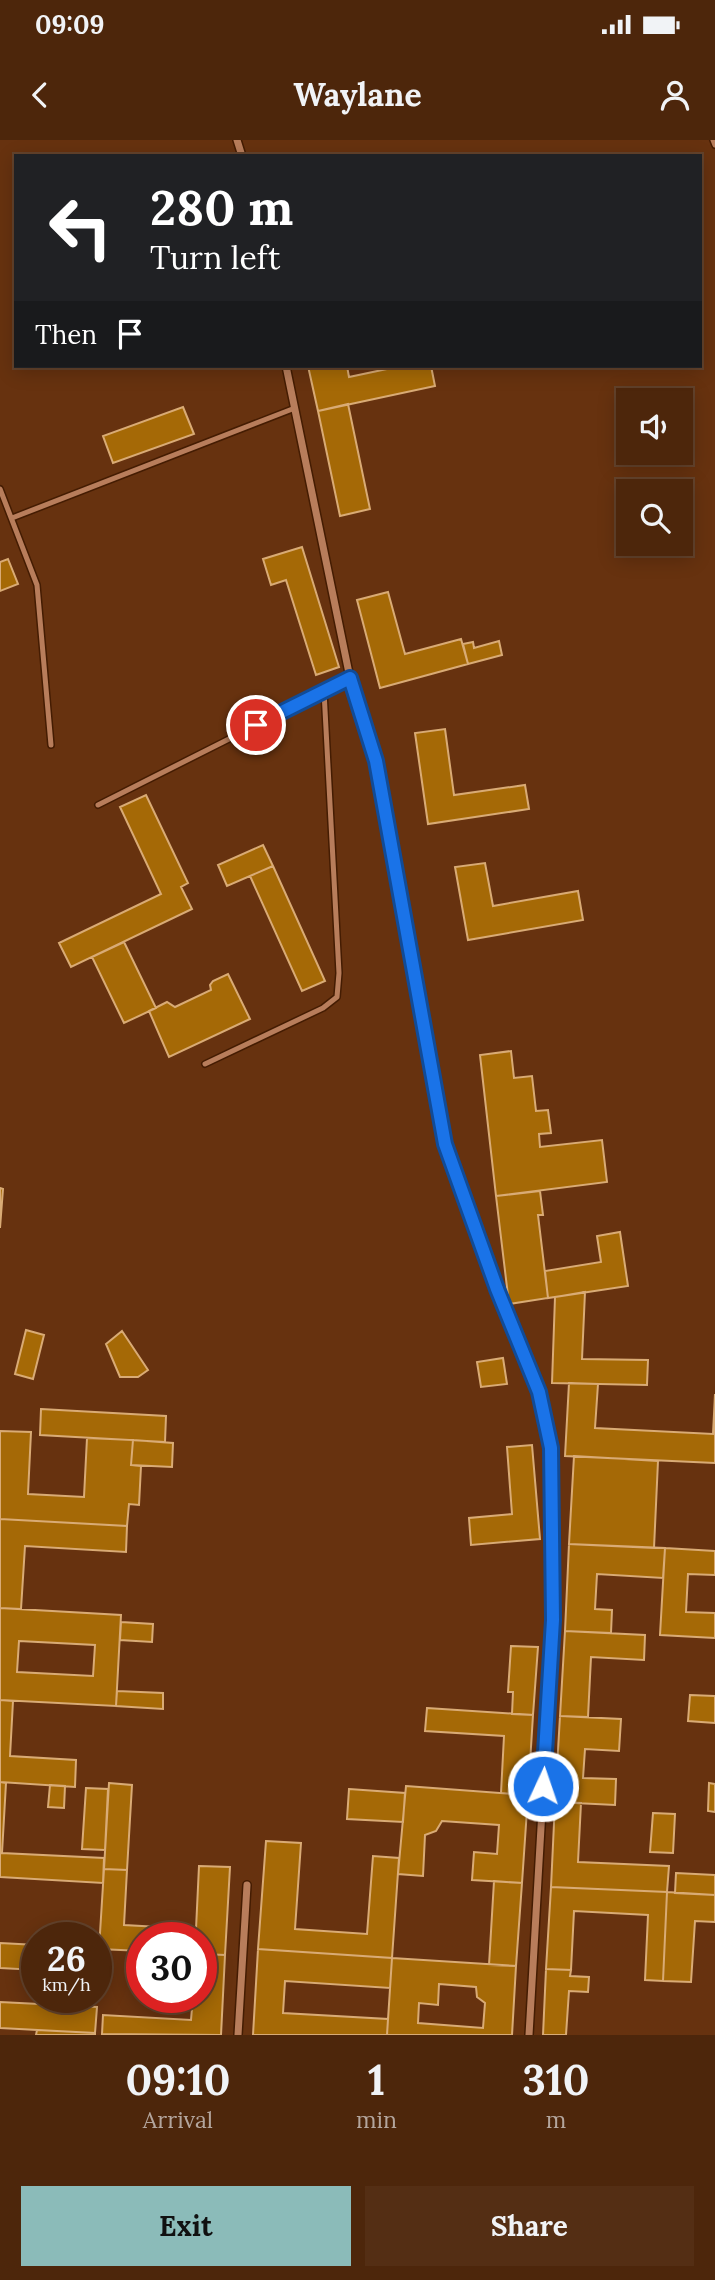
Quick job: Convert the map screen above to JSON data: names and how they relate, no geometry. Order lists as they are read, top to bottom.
{
  "page": {
    "status": "09:09",
    "header": "Waylane",
    "turn": ["280 m", "Turn left"],
    "then": "Then",
    "speed": "26 km/h",
    "limit": "30",
    "eta": [
      "09:10",
      "Arrival",
      "1",
      "min",
      "310",
      "m"
    ],
    "buttons": ["Exit", "Share"]
  }
}
